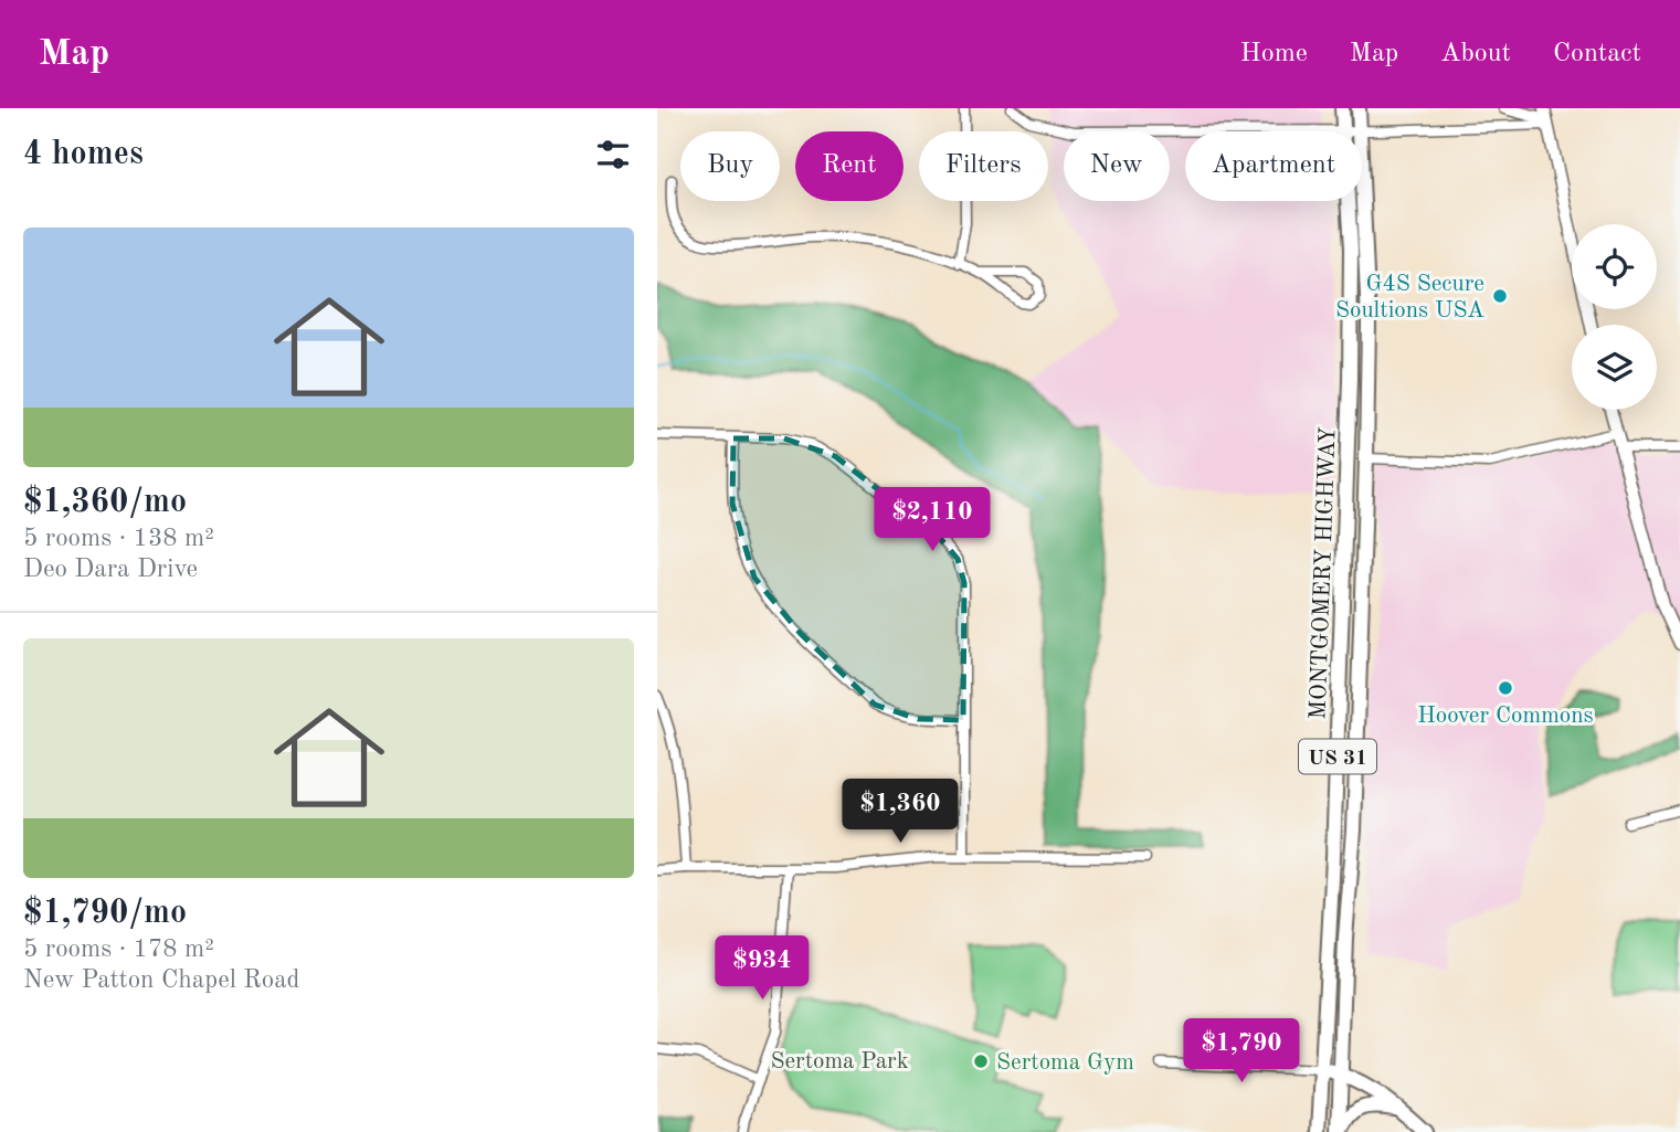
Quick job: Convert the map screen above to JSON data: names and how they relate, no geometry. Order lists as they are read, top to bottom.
{
  "streets": {
    "main road": ["MONTGOMERY HIGHWAY", "US 31"]
  },
  "parks": ["Sertoma Park"],
  "places": ["G4S Secure Soultions USA", "Hoover Commons", "Sertoma Gym"],
  "page": {
    "header": "Map",
    "nav": [
      "Home",
      "Map",
      "About",
      "Contact"
    ],
    "heading": "4 homes",
    "chip": [
      "Buy",
      "Rent",
      "Filters",
      "New",
      "Apartment"
    ],
    "list": [
      {
        "name": "$1,360/mo",
        "note": "5 rooms · 138 m² · Deo Dara Drive"
      },
      {
        "name": "$1,790/mo",
        "note": "5 rooms · 178 m² · New Patton Chapel Road"
      }
    ],
    "price": [
      "$2,110",
      "$1,360",
      "$934",
      "$1,790"
    ]
  }
}
